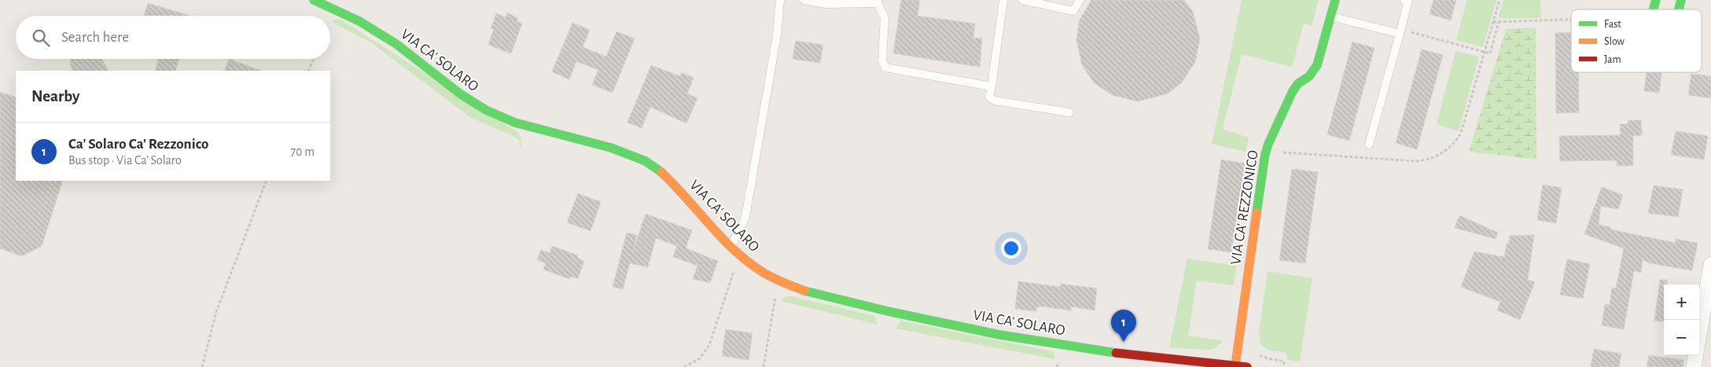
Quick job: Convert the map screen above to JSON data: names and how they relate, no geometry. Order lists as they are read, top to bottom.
{
  "streets": {
    "street": ["VIA CA' SOLARO", "VIA CA' REZZONICO"]
  },
  "crossings": [
    ["VIA CA' SOLARO", "VIA CA' REZZONICO"]
  ],
  "legend": ["Fast", "Slow", "Jam"],
  "page": {
    "search": "Search here",
    "heading": "Nearby",
    "list": [
      {
        "mark": "1",
        "name": "Ca' Solaro Ca' Rezzonico",
        "note": "Bus stop · Via Ca' Solaro",
        "value": "70 m"
      }
    ],
    "map_buttons": ["+", "−"],
    "pins": "1"
  }
}
